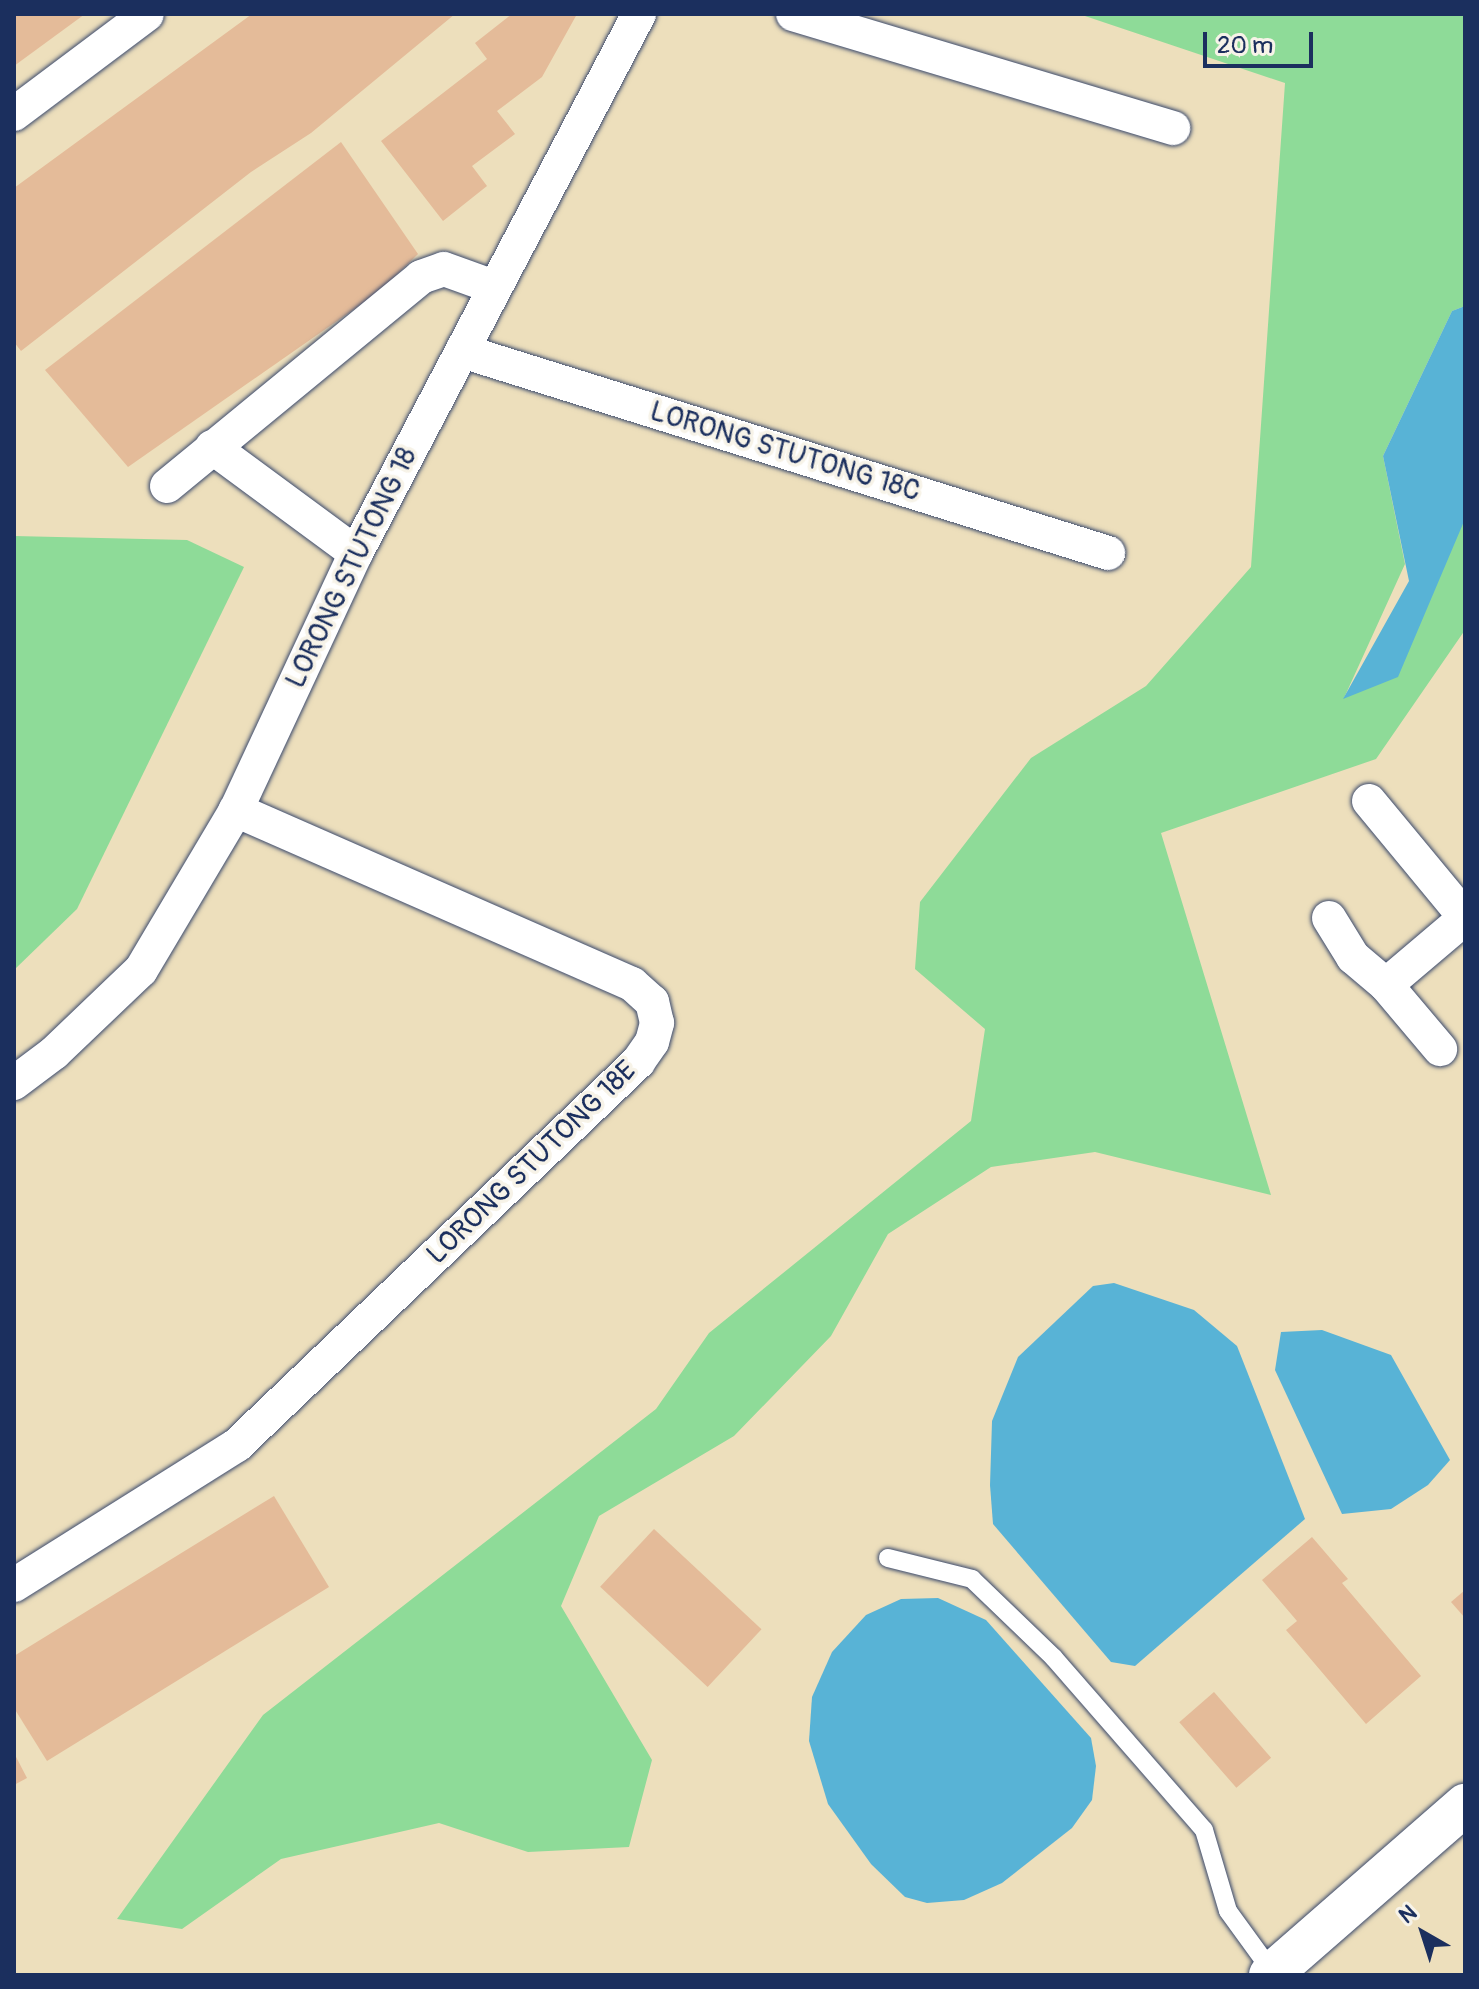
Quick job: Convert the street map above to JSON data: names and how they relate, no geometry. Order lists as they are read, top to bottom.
{
  "streets": {
    "street": ["LORONG STUTONG 18C", "LORONG STUTONG 18", "LORONG STUTONG 18E"]
  },
  "crossings": [
    ["LORONG STUTONG 18C", "LORONG STUTONG 18"],
    ["LORONG STUTONG 18", "LORONG STUTONG 18E"]
  ],
  "scale_bar": "20 m",
  "north": "top left"
}
